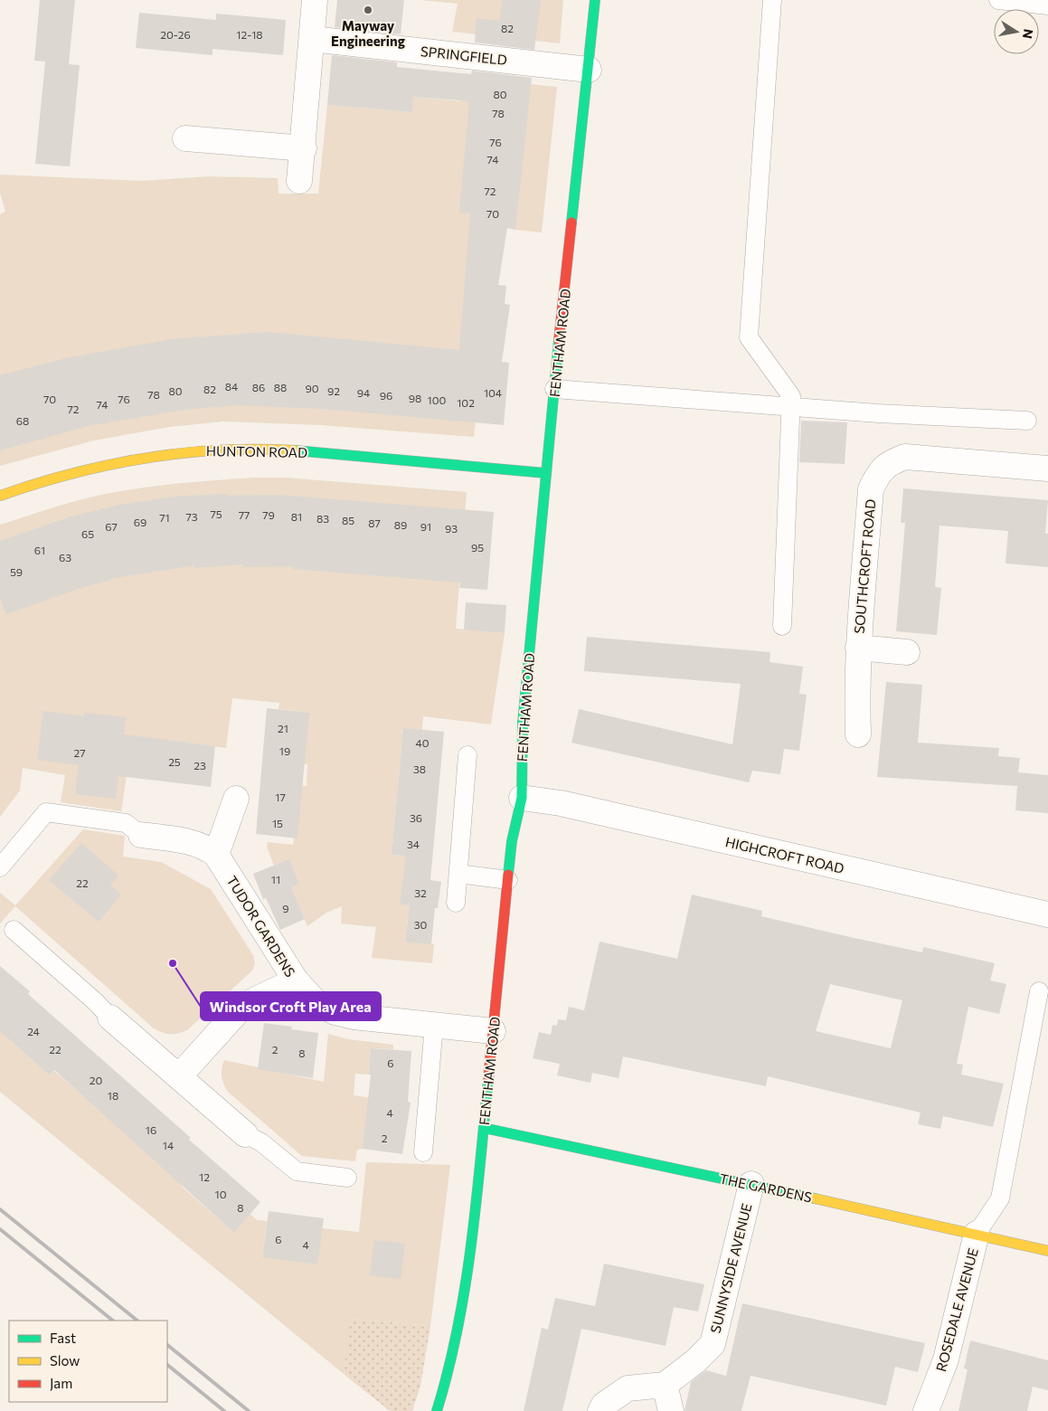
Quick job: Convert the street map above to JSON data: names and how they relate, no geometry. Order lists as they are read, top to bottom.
{
  "streets": {
    "street": [
      "SPRINGFIELD",
      "FENTHAM ROAD",
      "HUNTON ROAD",
      "SOUTHCROFT ROAD",
      "HIGHCROFT ROAD",
      "TUDOR GARDENS",
      "THE GARDENS",
      "SUNNYSIDE AVENUE",
      "ROSEDALE AVENUE"
    ]
  },
  "crossings": [
    ["SPRINGFIELD", "FENTHAM ROAD"],
    ["FENTHAM ROAD", "HUNTON ROAD"],
    ["FENTHAM ROAD", "HIGHCROFT ROAD"],
    ["FENTHAM ROAD", "TUDOR GARDENS"],
    ["FENTHAM ROAD", "THE GARDENS"],
    ["THE GARDENS", "SUNNYSIDE AVENUE"],
    ["THE GARDENS", "ROSEDALE AVENUE"]
  ],
  "places": ["Mayway Engineering", "Windsor Croft Play Area"],
  "house_numbers": [
    "82",
    "20-26",
    "12-18",
    "80",
    "78",
    "76",
    "74",
    "72",
    "70",
    "84",
    "86",
    "88",
    "90",
    "82",
    "80",
    "92",
    "94",
    "104",
    "78",
    "96",
    "98",
    "70",
    "76",
    "100",
    "102",
    "74",
    "72",
    "68",
    "75",
    "77",
    "79",
    "73",
    "81",
    "71",
    "83",
    "85",
    "69",
    "87",
    "89",
    "67",
    "91",
    "93",
    "65",
    "95",
    "61",
    "63",
    "59",
    "21",
    "40",
    "19",
    "27",
    "25",
    "23",
    "38",
    "17",
    "36",
    "15",
    "34",
    "11",
    "22",
    "32",
    "9",
    "30",
    "24",
    "22",
    "2",
    "8",
    "6",
    "20",
    "18",
    "4",
    "16",
    "2",
    "14",
    "12",
    "10",
    "8",
    "6",
    "4"
  ],
  "legend": ["Fast", "Slow", "Jam"],
  "north": "right"
}
